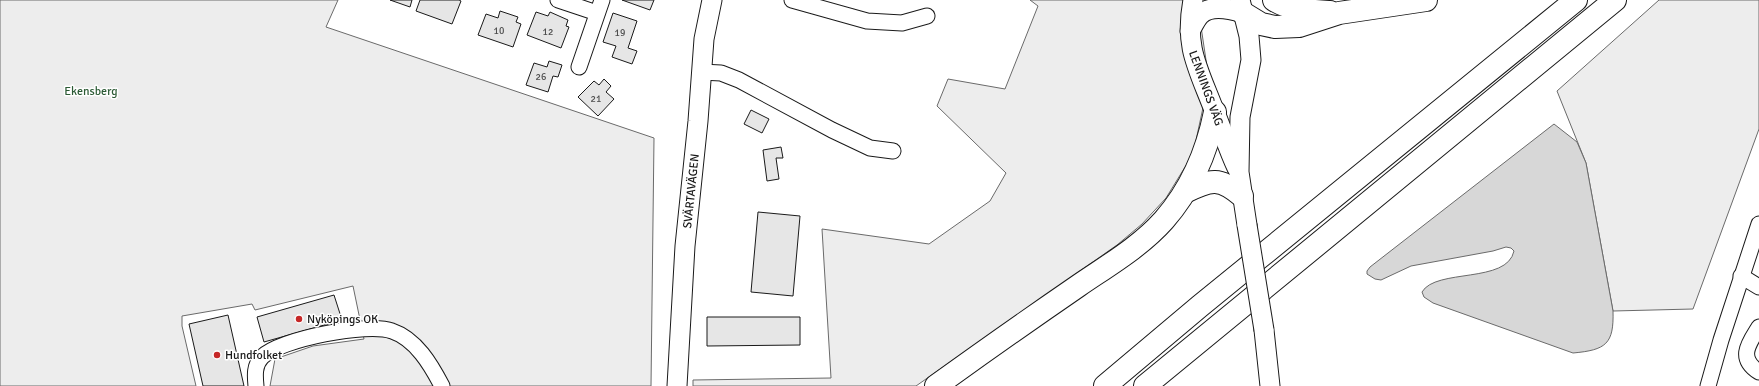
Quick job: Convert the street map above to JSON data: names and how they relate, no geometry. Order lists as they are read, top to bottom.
{
  "streets": {
    "main road": ["LENNINGS VÄG", "SVÄRTAVÄGEN"]
  },
  "parks": ["Ekensberg"],
  "places": ["Nyköpings OK", "Hundfolket"],
  "house_numbers": [
    "10",
    "12",
    "19",
    "26",
    "21"
  ]
}
